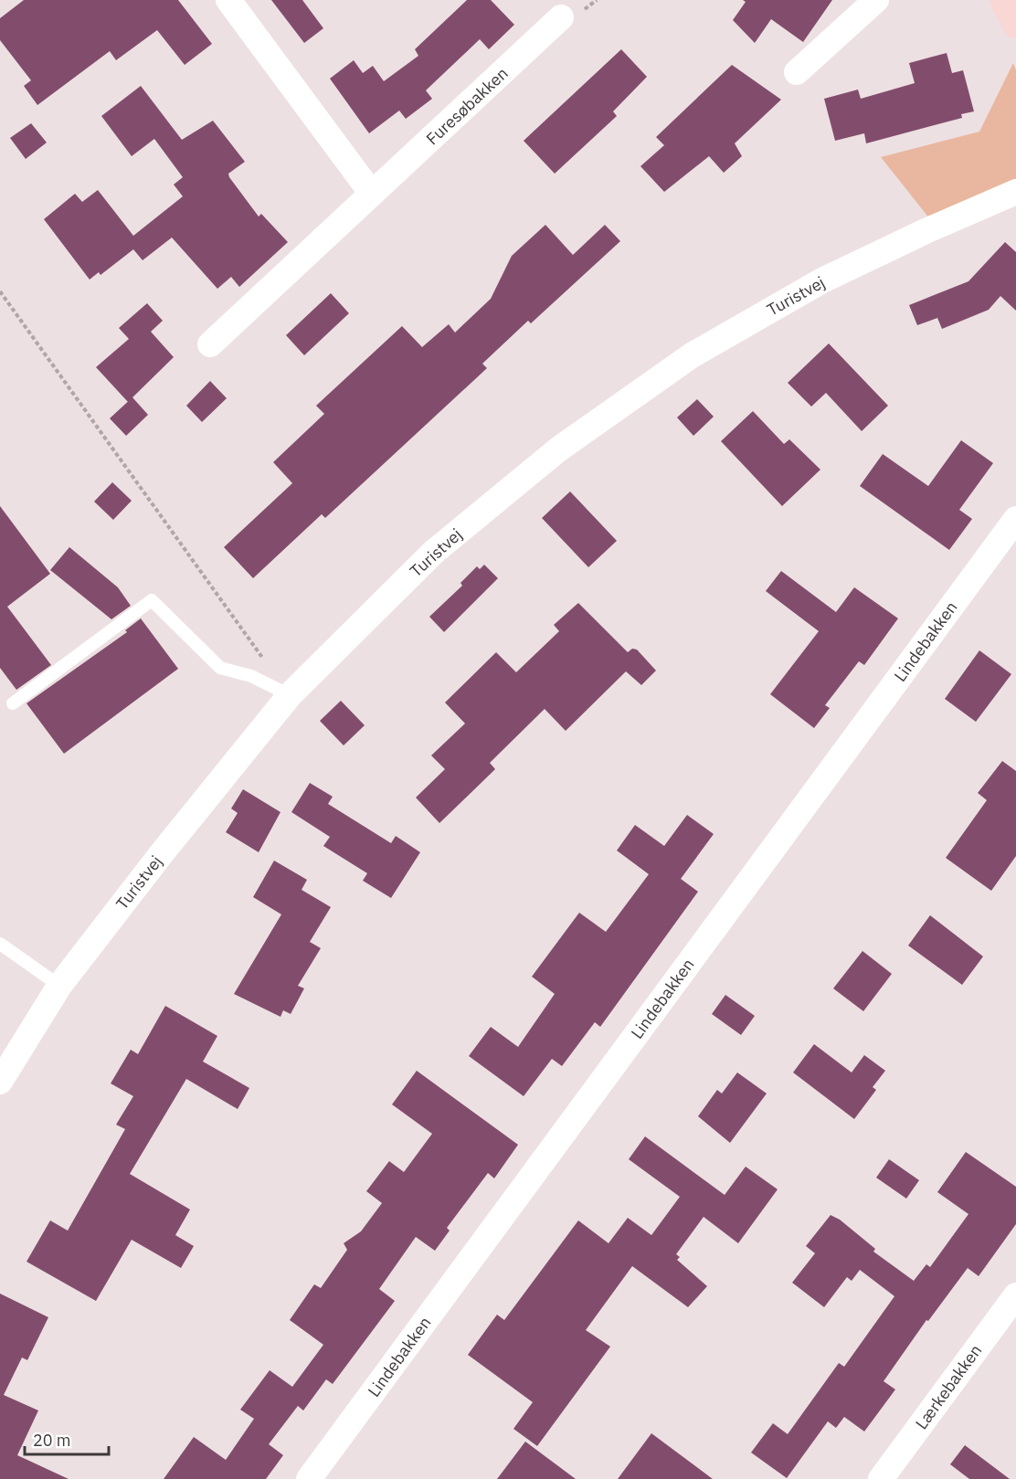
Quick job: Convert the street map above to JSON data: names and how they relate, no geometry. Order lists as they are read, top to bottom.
{
  "streets": {
    "street": [
      "Furesøbakken",
      "Turistvej",
      "Lindebakken",
      "Lærkebakken"
    ]
  },
  "scale_bar": "20 m"
}
